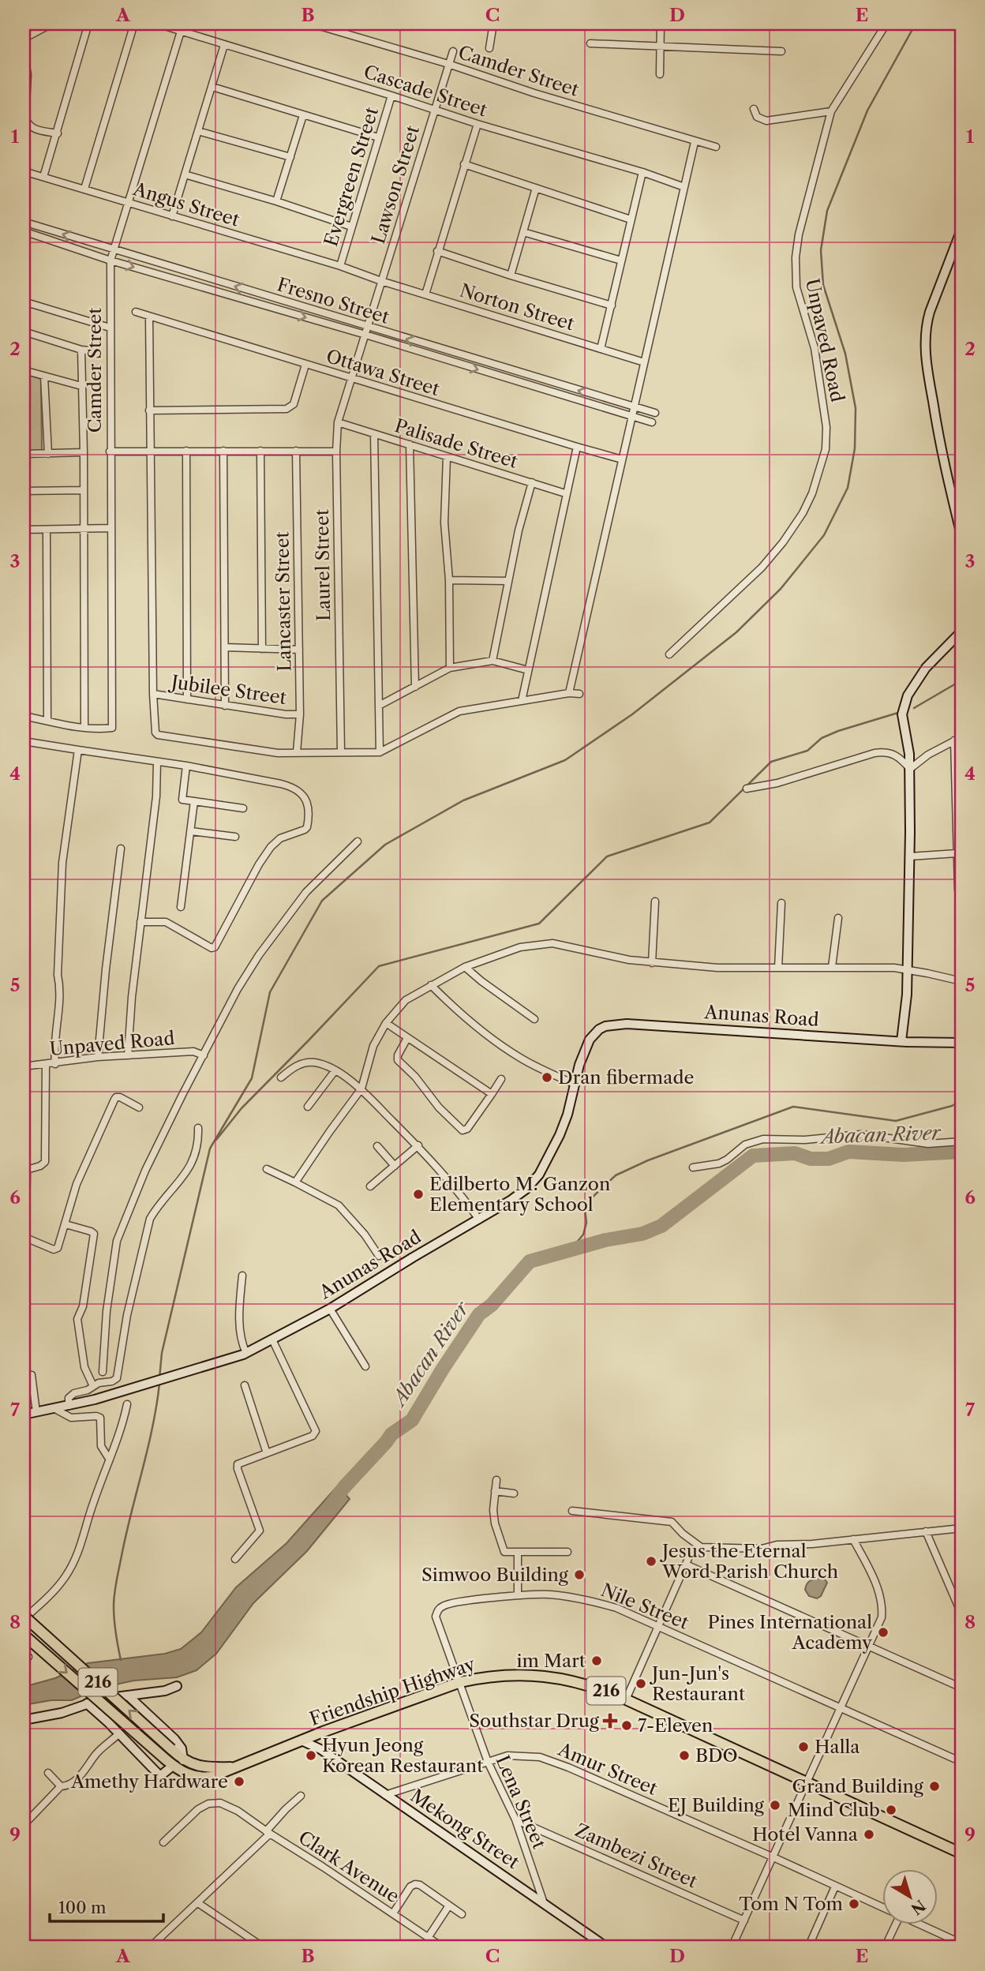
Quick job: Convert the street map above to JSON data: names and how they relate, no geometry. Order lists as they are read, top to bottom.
{
  "streets": {
    "main road": ["216", "Friendship Highway"],
    "street": [
      "Camder Street",
      "Cascade Street",
      "Evergreen Street",
      "Lawson Street",
      "Angus Street",
      "Fresno Street",
      "Norton Street",
      "Unpaved Road",
      "Ottawa Street",
      "Palisade Street",
      "Laurel Street",
      "Lancaster Street",
      "Jubilee Street",
      "Anunas Road",
      "Nile Street",
      "Amur Street",
      "Lena Street",
      "Mekong Street",
      "Zambezi Street",
      "Clark Avenue"
    ]
  },
  "crossings": [
    ["Camder Street", "Cascade Street"],
    ["Camder Street", "Lawson Street"],
    ["Camder Street", "Angus Street"],
    ["Camder Street", "Fresno Street"],
    ["Cascade Street", "Evergreen Street"],
    ["Cascade Street", "Lawson Street"],
    ["Evergreen Street", "Angus Street"],
    ["Lawson Street", "Angus Street"],
    ["Lawson Street", "Fresno Street"],
    ["Lawson Street", "Norton Street"],
    ["Lawson Street", "Laurel Street"],
    ["Angus Street", "Norton Street"],
    ["Fresno Street", "Laurel Street"],
    ["Ottawa Street", "Laurel Street"],
    ["Palisade Street", "Laurel Street"],
    ["Lancaster Street", "Jubilee Street"],
    ["Nile Street", "Friendship Highway"],
    ["Nile Street", "Lena Street"],
    ["Friendship Highway", "Lena Street"],
    ["Friendship Highway", "Mekong Street"],
    ["Amur Street", "Lena Street"],
    ["Amur Street", "Mekong Street"],
    ["Lena Street", "Mekong Street"],
    ["Lena Street", "Zambezi Street"]
  ],
  "water": ["Abacan River"],
  "places": {
    "other": [
      "Dran fibermade",
      "Edilberto M. Ganzon Elementary School",
      "Jesus the Eternal Word Parish Church",
      "Simwoo Building",
      "Pines International Academy",
      "im Mart",
      "Jun-Jun's Restaurant",
      "7-Eleven",
      "Halla",
      "Hyun Jeong Korean Restaurant",
      "BDO",
      "Amethy Hardware",
      "Grand Building",
      "EJ Building",
      "Mind Club",
      "Hotel Vanna",
      "Tom N Tom"
    ],
    "health": ["Southstar Drug"]
  },
  "scale_bar": "100 m",
  "north": "bottom right",
  "grid": {
    "columns": [
      "A",
      "B",
      "C",
      "D",
      "E"
    ],
    "rows": [
      "1",
      "2",
      "3",
      "4",
      "5",
      "6",
      "7",
      "8",
      "9"
    ]
  }
}
